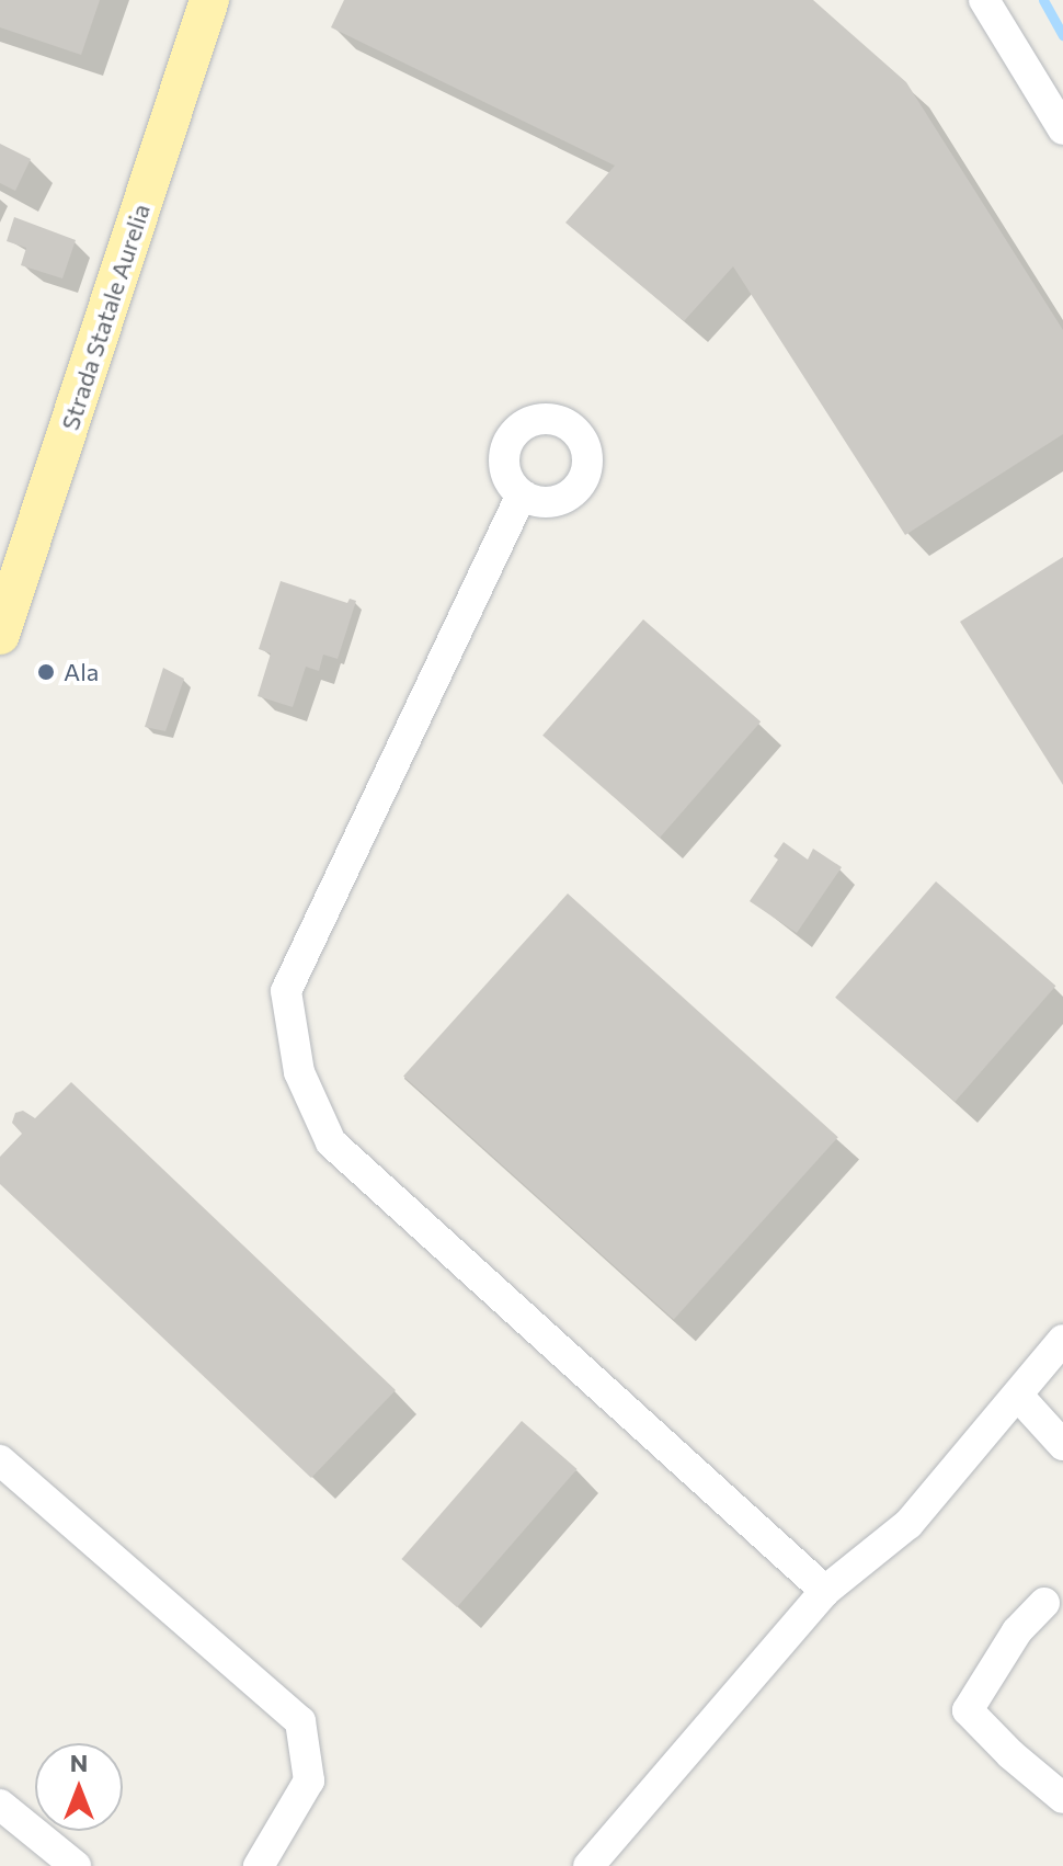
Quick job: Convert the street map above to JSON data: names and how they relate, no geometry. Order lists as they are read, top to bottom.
{
  "streets": {
    "main road": ["Strada Statale Aurelia"]
  },
  "places": ["Ala"],
  "north": "top"
}
